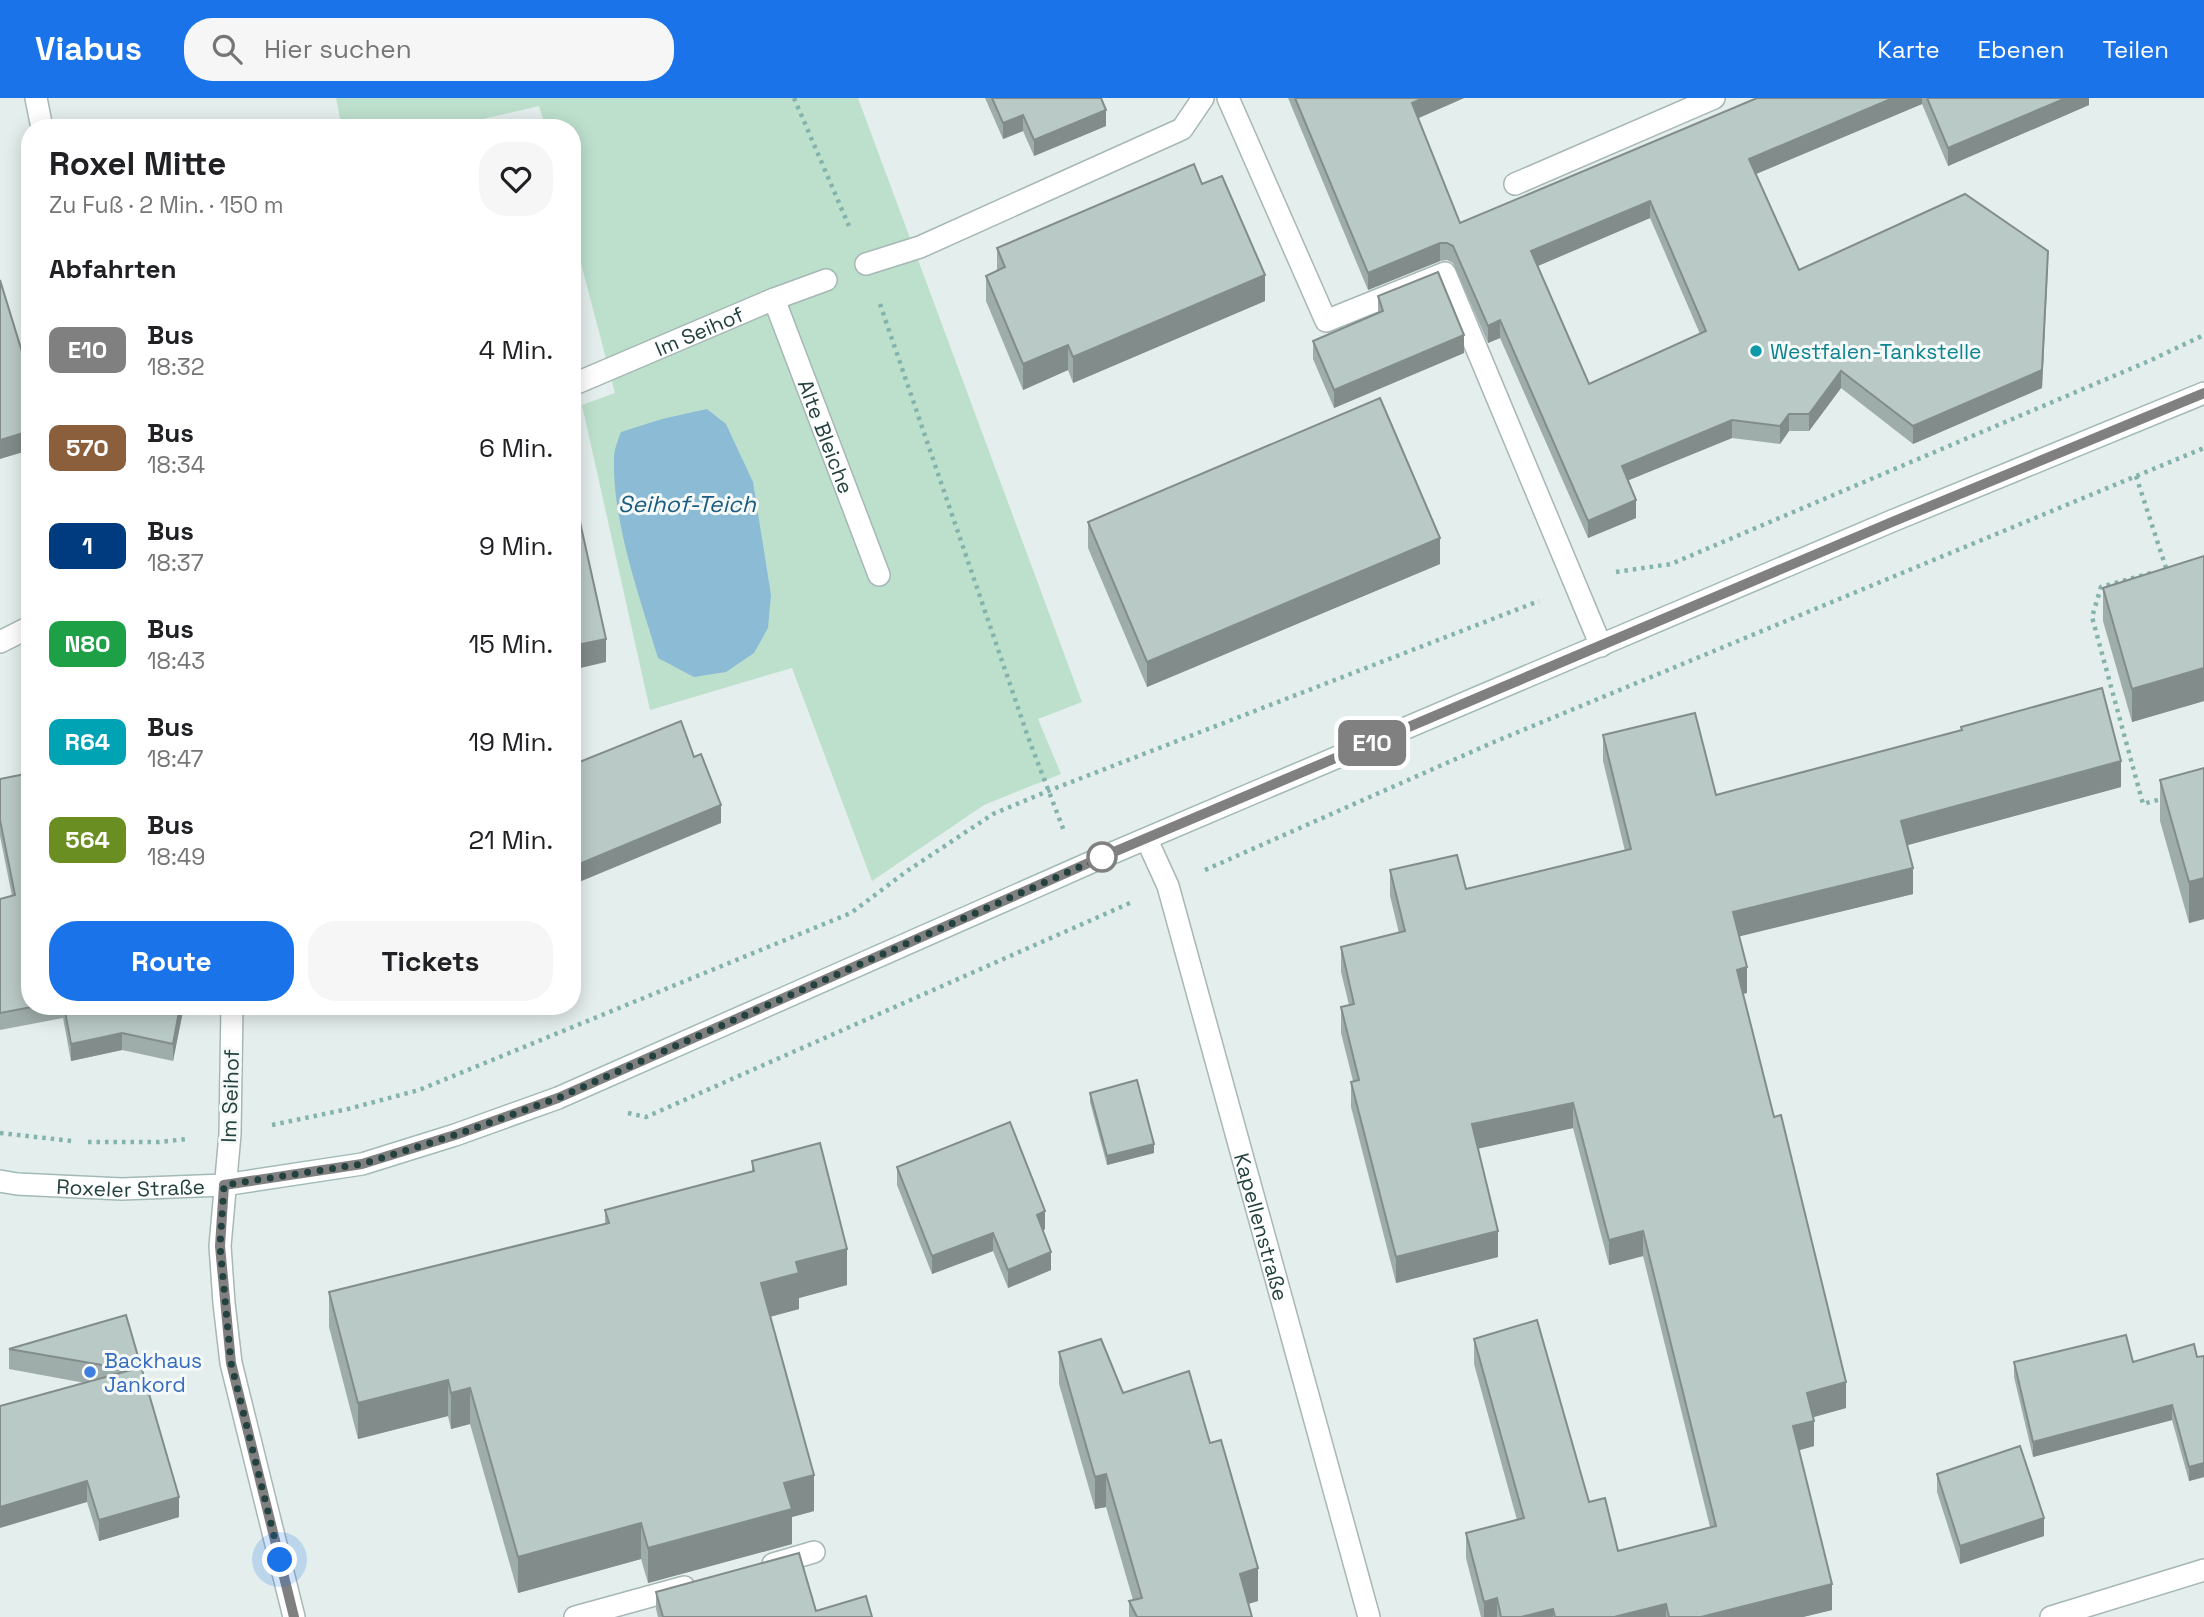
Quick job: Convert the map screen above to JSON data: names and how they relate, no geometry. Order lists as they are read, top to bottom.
{
  "streets": {
    "main road": [
      "Im Seihof",
      "Alte Bleiche",
      "Roxeler Straße",
      "Kapellenstraße"
    ]
  },
  "crossings": [
    ["Im Seihof", "Alte Bleiche"],
    ["Im Seihof", "Roxeler Straße"],
    ["Roxeler Straße", "Kapellenstraße"]
  ],
  "water": ["Seihof-Teich"],
  "places": ["Westfalen-Tankstelle", "Backhaus Jankord"],
  "lines": ["bus line E10"],
  "page": {
    "header": "Viabus",
    "search": "Hier suchen",
    "nav": ["Karte", "Ebenen", "Teilen"],
    "on_map": "E10",
    "heading": [
      ["Roxel Mitte", "Zu Fuß · 2 Min. · 150 m"],
      "Abfahrten"
    ],
    "list": [
      {
        "mark": "E10",
        "name": "Bus",
        "note": "18:32",
        "value": "4 Min."
      },
      {
        "mark": "570",
        "name": "Bus",
        "note": "18:34",
        "value": "6 Min."
      },
      {
        "mark": "1",
        "name": "Bus",
        "note": "18:37",
        "value": "9 Min."
      },
      {
        "mark": "N80",
        "name": "Bus",
        "note": "18:43",
        "value": "15 Min."
      },
      {
        "mark": "R64",
        "name": "Bus",
        "note": "18:47",
        "value": "19 Min."
      },
      {
        "mark": "564",
        "name": "Bus",
        "note": "18:49",
        "value": "21 Min."
      }
    ],
    "buttons": ["Route", "Tickets"]
  }
}
